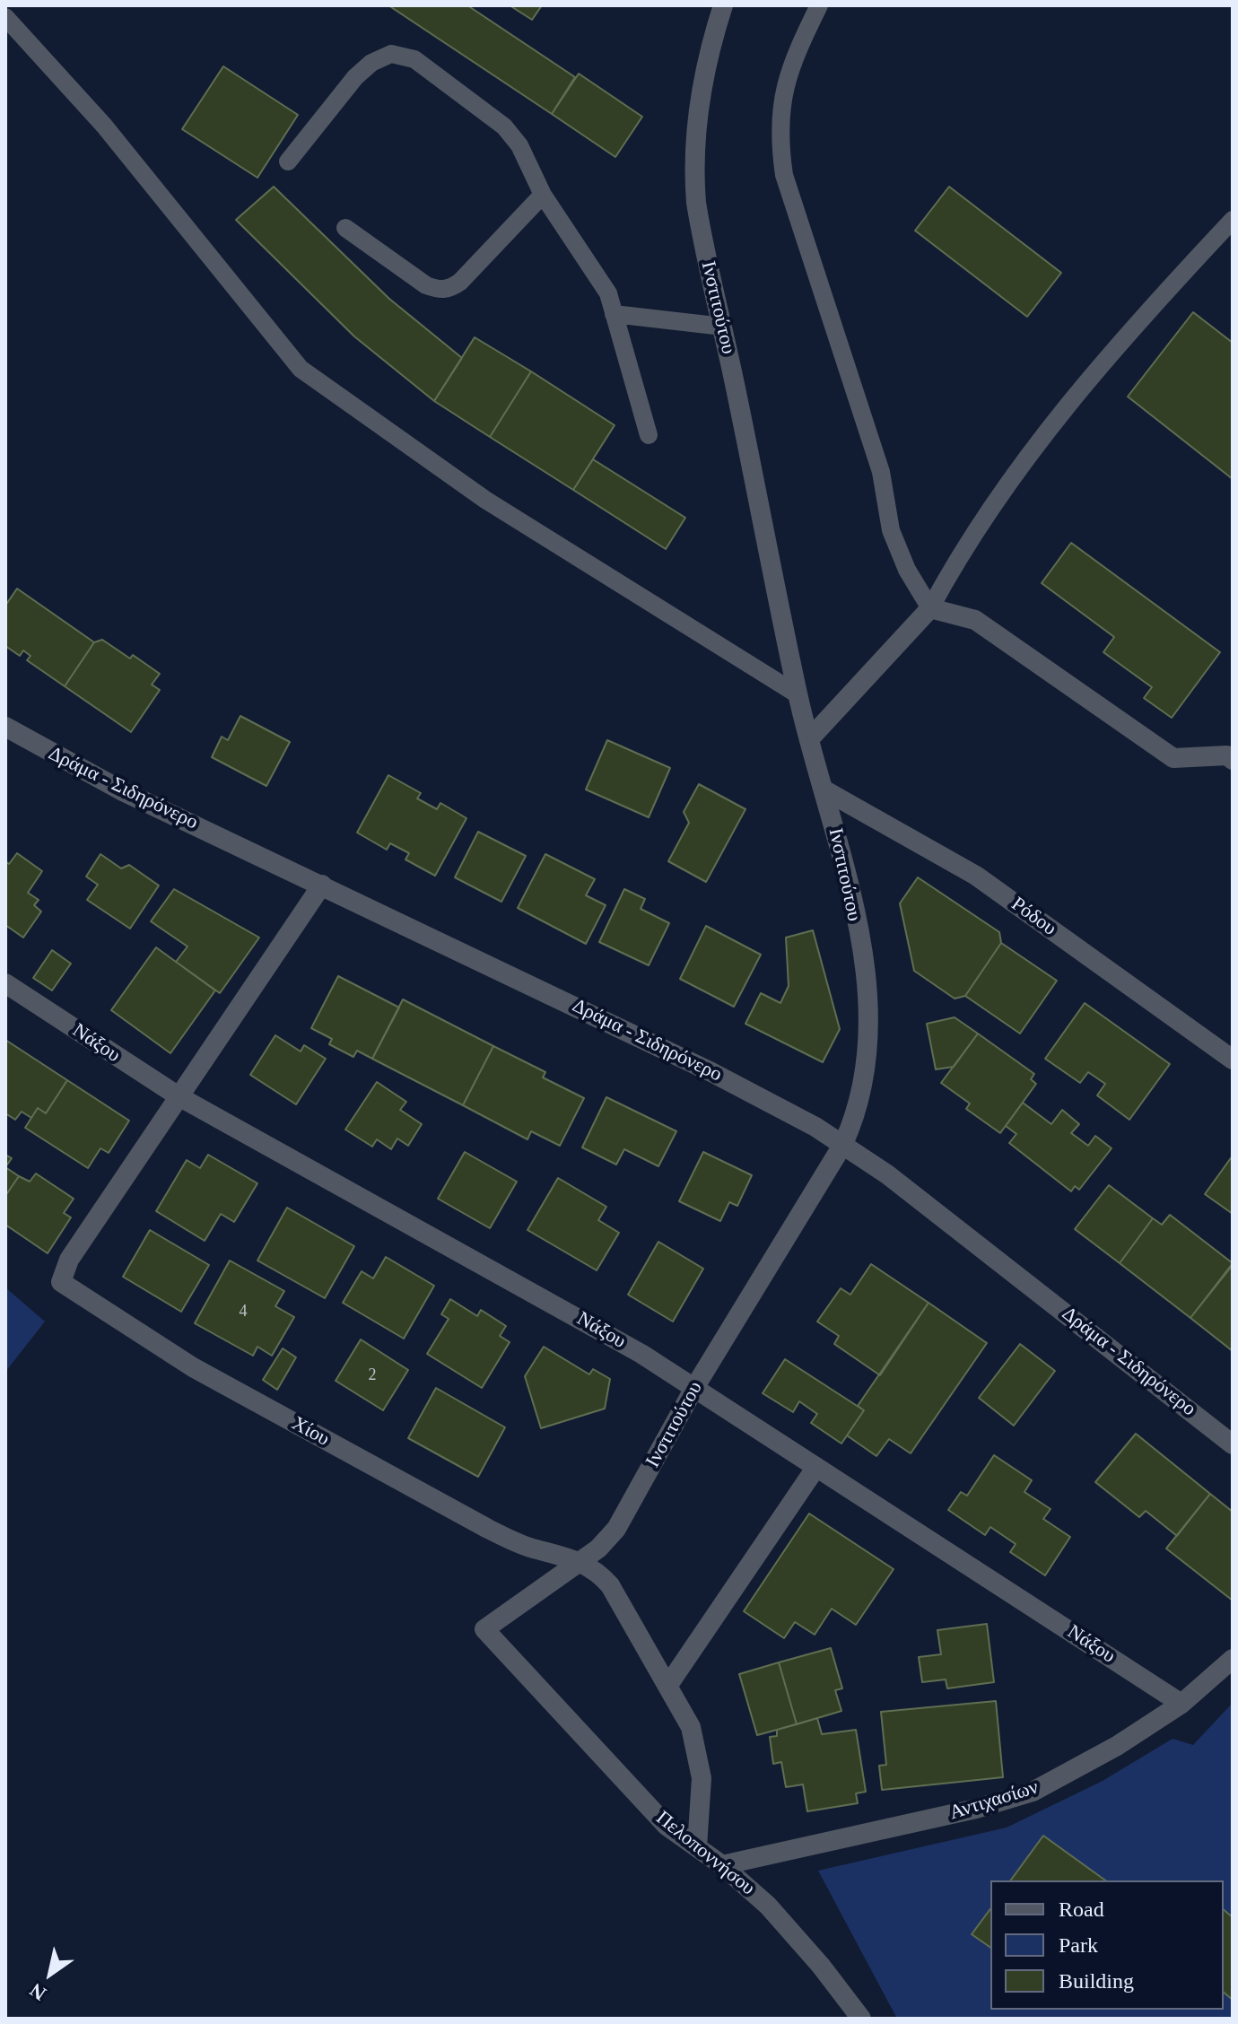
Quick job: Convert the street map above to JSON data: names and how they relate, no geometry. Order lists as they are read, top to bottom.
{
  "streets": {
    "street": [
      "Ινστιτούτου",
      "Δράμα - Σιδηρόνερο",
      "Ρόδου",
      "Νάξου",
      "Χίου",
      "Αντιχασίων",
      "Πελοποννήσου"
    ]
  },
  "crossings": [
    ["Ινστιτούτου", "Δράμα - Σιδηρόνερο"],
    ["Ινστιτούτου", "Ρόδου"],
    ["Ινστιτούτου", "Νάξου"],
    ["Ινστιτούτου", "Χίου"],
    ["Ινστιτούτου", "Πελοποννήσου"],
    ["Νάξου", "Χίου"],
    ["Νάξου", "Αντιχασίων"],
    ["Αντιχασίων", "Πελοποννήσου"]
  ],
  "house_numbers": ["4", "2"],
  "legend": ["Road", "Park", "Building"],
  "north": "bottom left"
}
